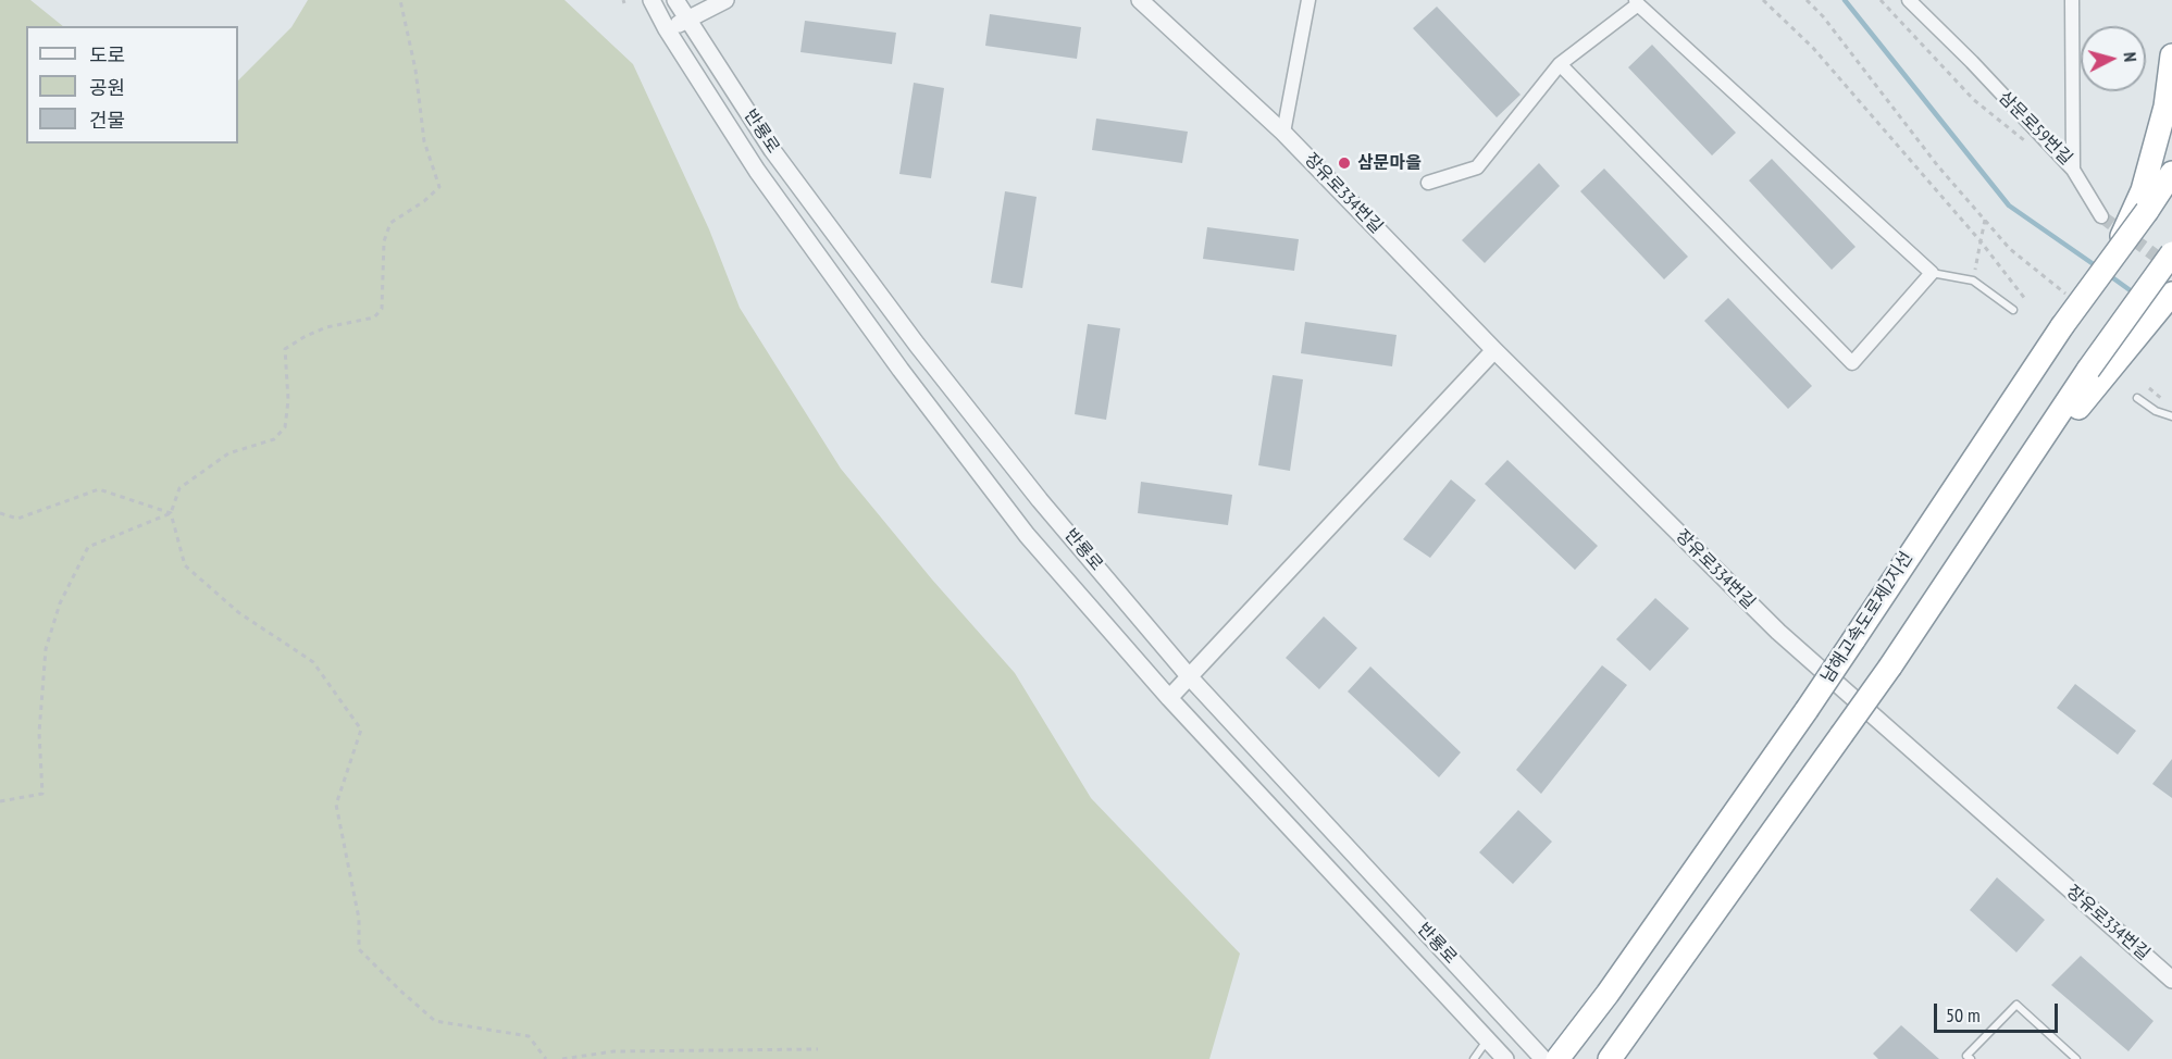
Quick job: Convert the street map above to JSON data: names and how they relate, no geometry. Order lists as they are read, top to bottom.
{
  "streets": {
    "highway": ["남해고속도로제2지선"],
    "street": ["삼문로59번길", "반룡로", "장유로334번길"]
  },
  "places": ["삼문마을"],
  "legend": ["도로", "공원", "건물"],
  "scale_bar": "50 m",
  "north": "right"
}
